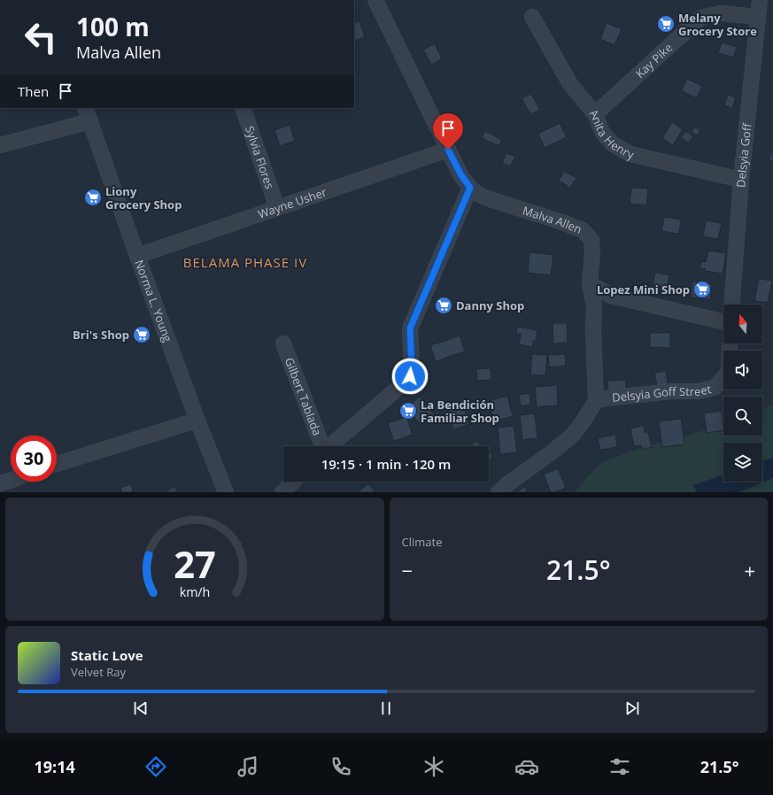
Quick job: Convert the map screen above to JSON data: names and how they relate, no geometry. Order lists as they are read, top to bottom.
{
  "streets": {
    "street": [
      "Kay Pike",
      "Anita Henry",
      "Delsyia Goff",
      "Sylvia Flores",
      "Wayne Usher",
      "Malva Allen",
      "Norma L. Young",
      "Delsyia Goff Street",
      "Gilbert Tablada"
    ]
  },
  "crossings": [
    ["Kay Pike", "Anita Henry"],
    ["Kay Pike", "Delsyia Goff"],
    ["Anita Henry", "Delsyia Goff"],
    ["Sylvia Flores", "Wayne Usher"],
    ["Wayne Usher", "Malva Allen"],
    ["Wayne Usher", "Norma L. Young"],
    ["Malva Allen", "Delsyia Goff Street"]
  ],
  "districts": ["BELAMA PHASE IV"],
  "places": {
    "supermarket": [
      "Melany Grocery Store",
      "Liony Grocery Shop",
      "Lopez Mini Shop",
      "Danny Shop",
      "Bri's Shop",
      "La Bendición Familiar Shop"
    ]
  },
  "north": "top",
  "page": {
    "turn": ["100 m", "Malva Allen"],
    "then": "Then",
    "limit": "30",
    "trip": "19:15 · 1 min · 120 m",
    "tile": "Climate",
    "heat": ["−", "21.5°", "+"],
    "song": ["Static Love", "Velvet Ray"],
    "tabs": ["19:14", "21.5°"],
    "gauge": ["27", "km/h"]
  }
}
